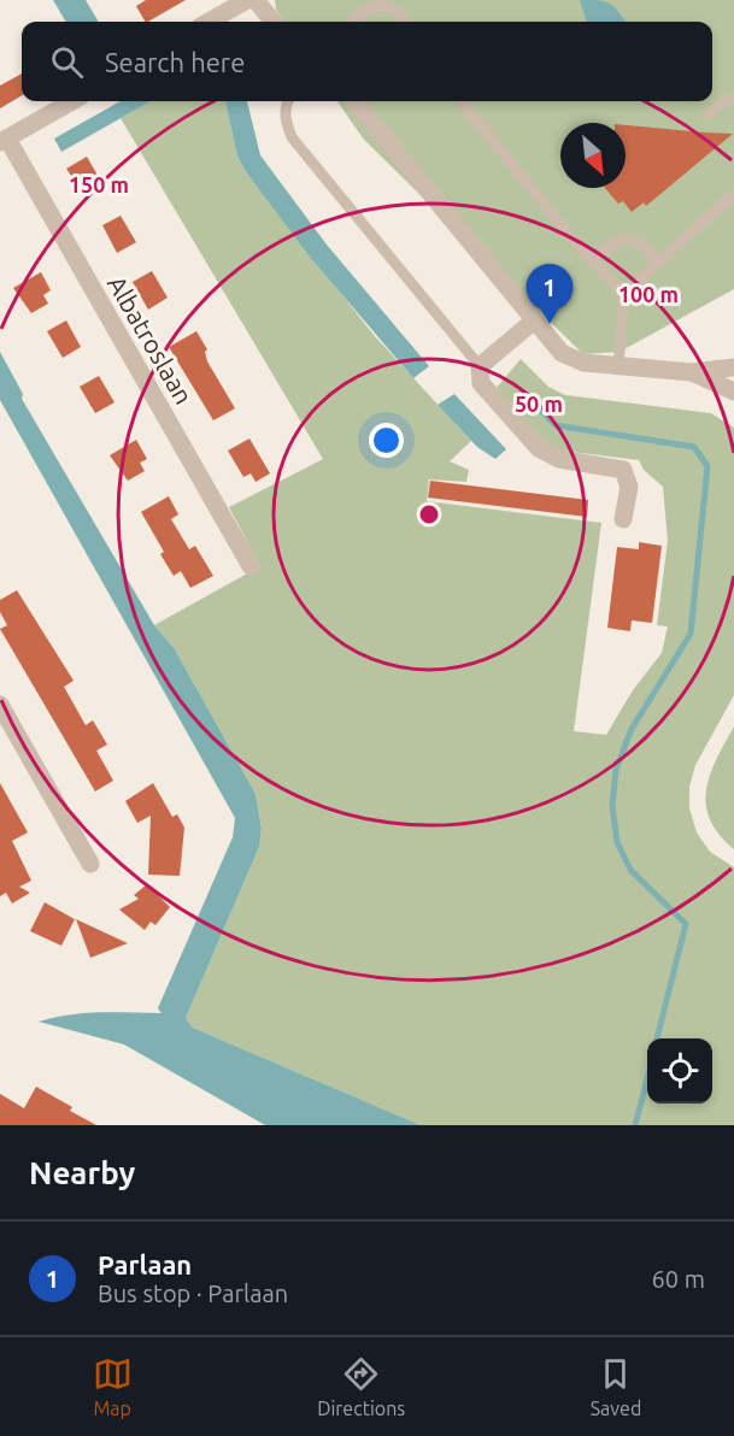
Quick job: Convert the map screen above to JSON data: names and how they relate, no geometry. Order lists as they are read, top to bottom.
{
  "streets": {
    "street": ["Albatroslaan"]
  },
  "north": "bottom right",
  "page": {
    "search": "Search here",
    "pins": "1",
    "heading": "Nearby",
    "list": [
      {
        "mark": "1",
        "name": "Parlaan",
        "note": "Bus stop · Parlaan",
        "value": "60 m"
      }
    ],
    "nav": ["Map", "Directions", "Saved"]
  },
  "rings": ["150 m", "100 m", "50 m"]
}
